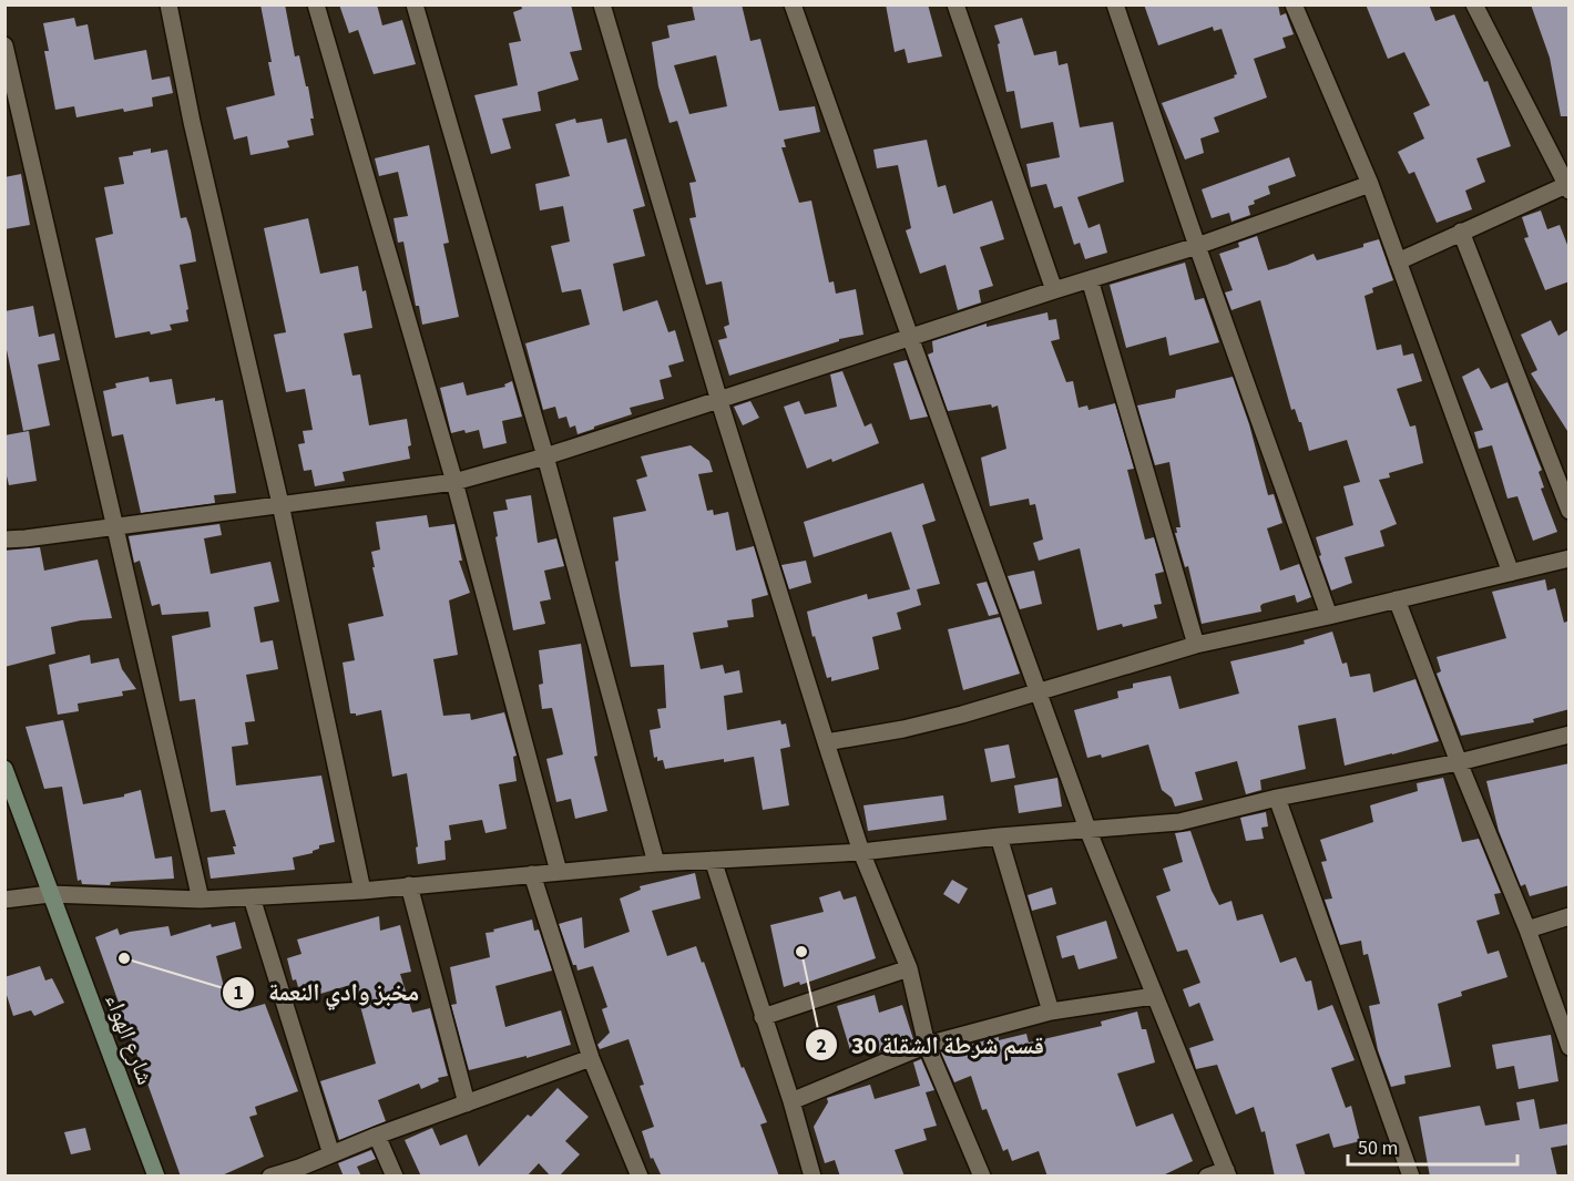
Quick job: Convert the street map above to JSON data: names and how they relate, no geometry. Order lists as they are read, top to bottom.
{
  "streets": {
    "street": ["شارع الهواء"]
  },
  "places": ["قسم شرطة الشقلة 30", "مخبز وادي النعمة"],
  "scale_bar": "50 m"
}
